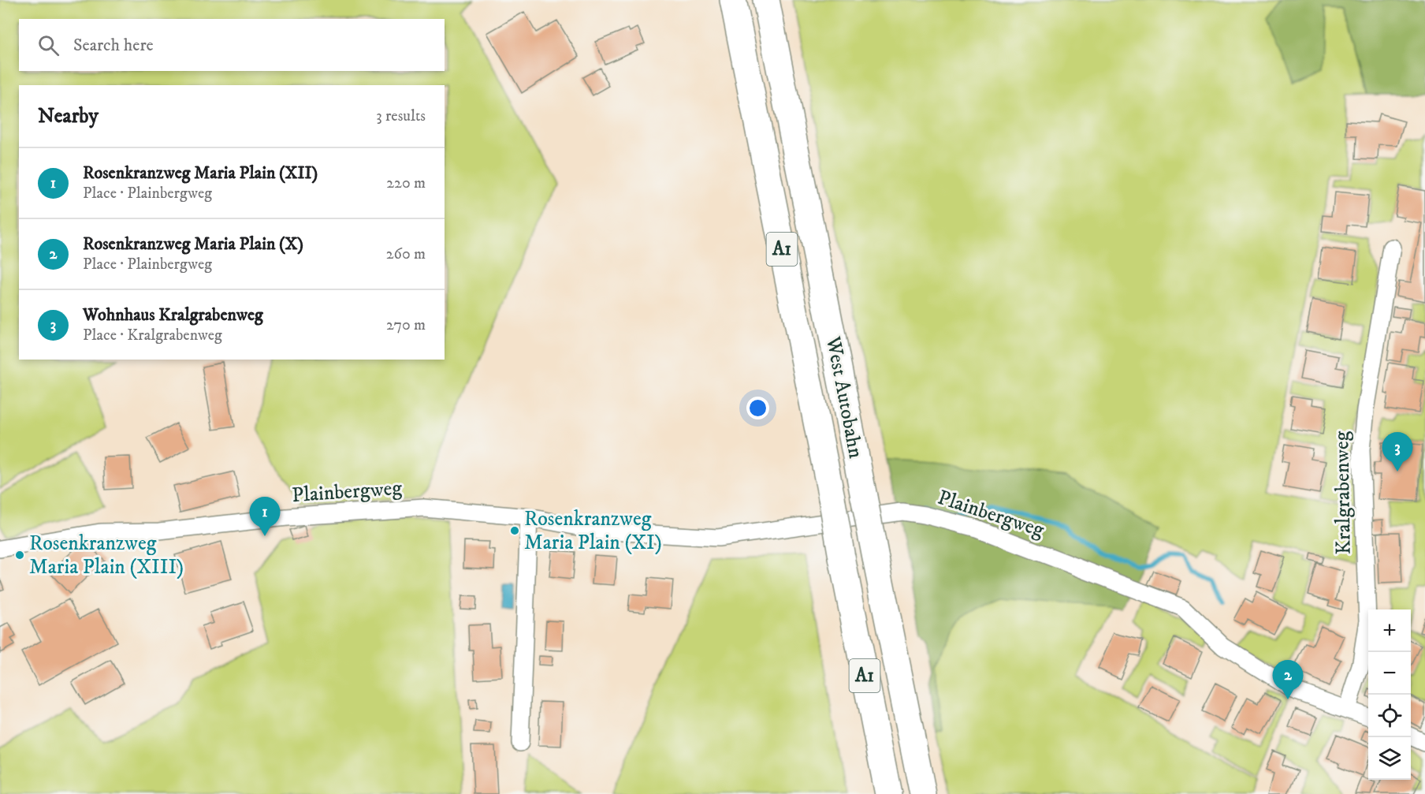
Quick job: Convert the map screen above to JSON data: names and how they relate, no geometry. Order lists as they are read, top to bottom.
{
  "streets": {
    "highway": ["A1", "West Autobahn"],
    "street": ["Plainbergweg", "Kralgrabenweg"]
  },
  "crossings": [
    ["Plainbergweg", "Kralgrabenweg"]
  ],
  "places": ["Rosenkranzweg Maria Plain (XI)", "Rosenkranzweg Maria Plain (XIII)"],
  "page": {
    "search": "Search here",
    "heading": ["Nearby", "3 results"],
    "list": [
      {
        "mark": "1",
        "name": "Rosenkranzweg Maria Plain (XII)",
        "note": "Place · Plainbergweg",
        "value": "220 m"
      },
      {
        "mark": "2",
        "name": "Rosenkranzweg Maria Plain (X)",
        "note": "Place · Plainbergweg",
        "value": "260 m"
      },
      {
        "mark": "3",
        "name": "Wohnhaus Kralgrabenweg",
        "note": "Place · Kralgrabenweg",
        "value": "270 m"
      }
    ],
    "pins": ["3", "1", "2"],
    "map_buttons": ["+", "−"]
  }
}
